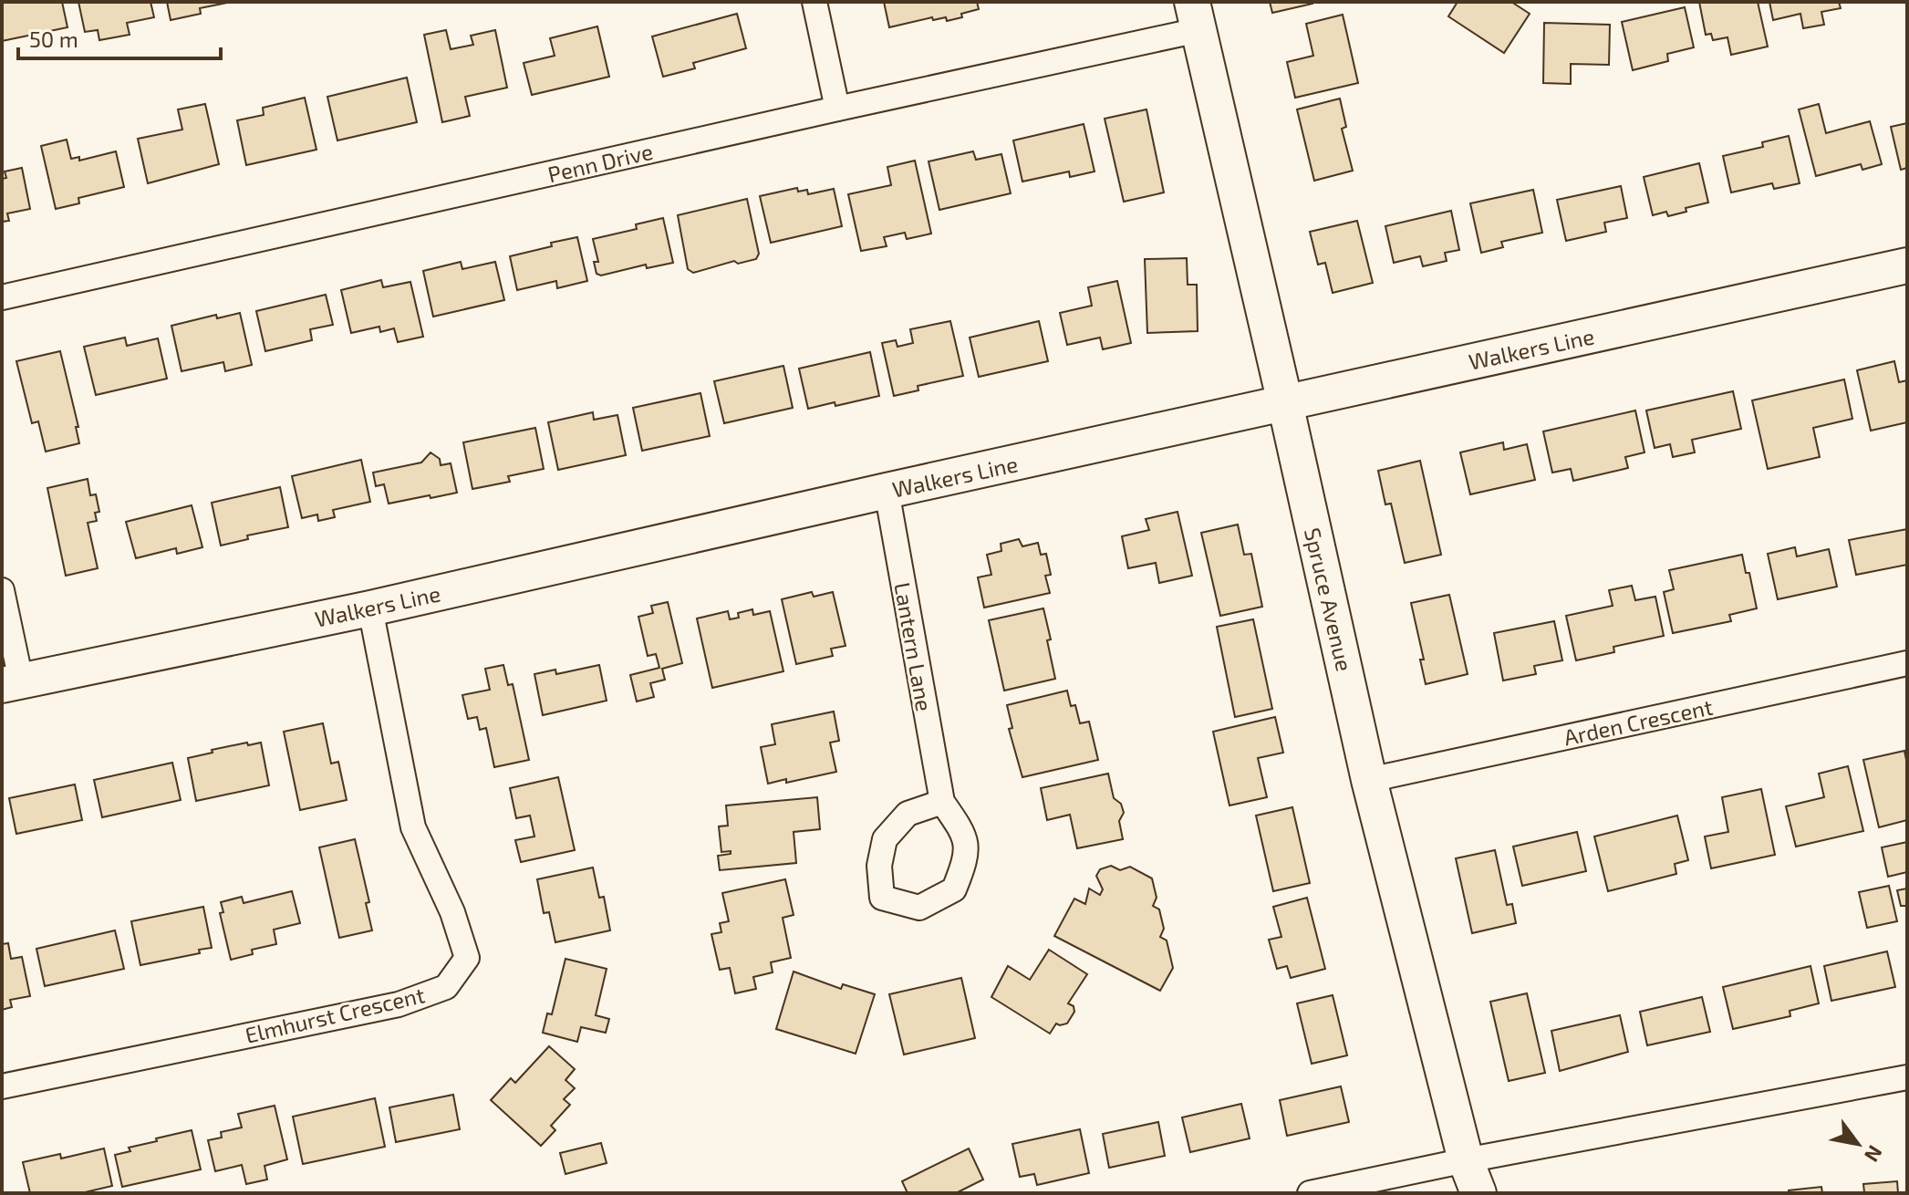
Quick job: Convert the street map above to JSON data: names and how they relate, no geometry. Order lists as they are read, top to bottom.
{
  "streets": {
    "main road": ["Walkers Line", "Spruce Avenue"],
    "street": [
      "Penn Drive",
      "Lantern Lane",
      "Arden Crescent",
      "Elmhurst Crescent"
    ]
  },
  "crossings": [
    ["Penn Drive", "Spruce Avenue"],
    ["Walkers Line", "Spruce Avenue"],
    ["Walkers Line", "Lantern Lane"],
    ["Walkers Line", "Elmhurst Crescent"],
    ["Spruce Avenue", "Arden Crescent"]
  ],
  "scale_bar": "50 m",
  "north": "bottom right"
}
